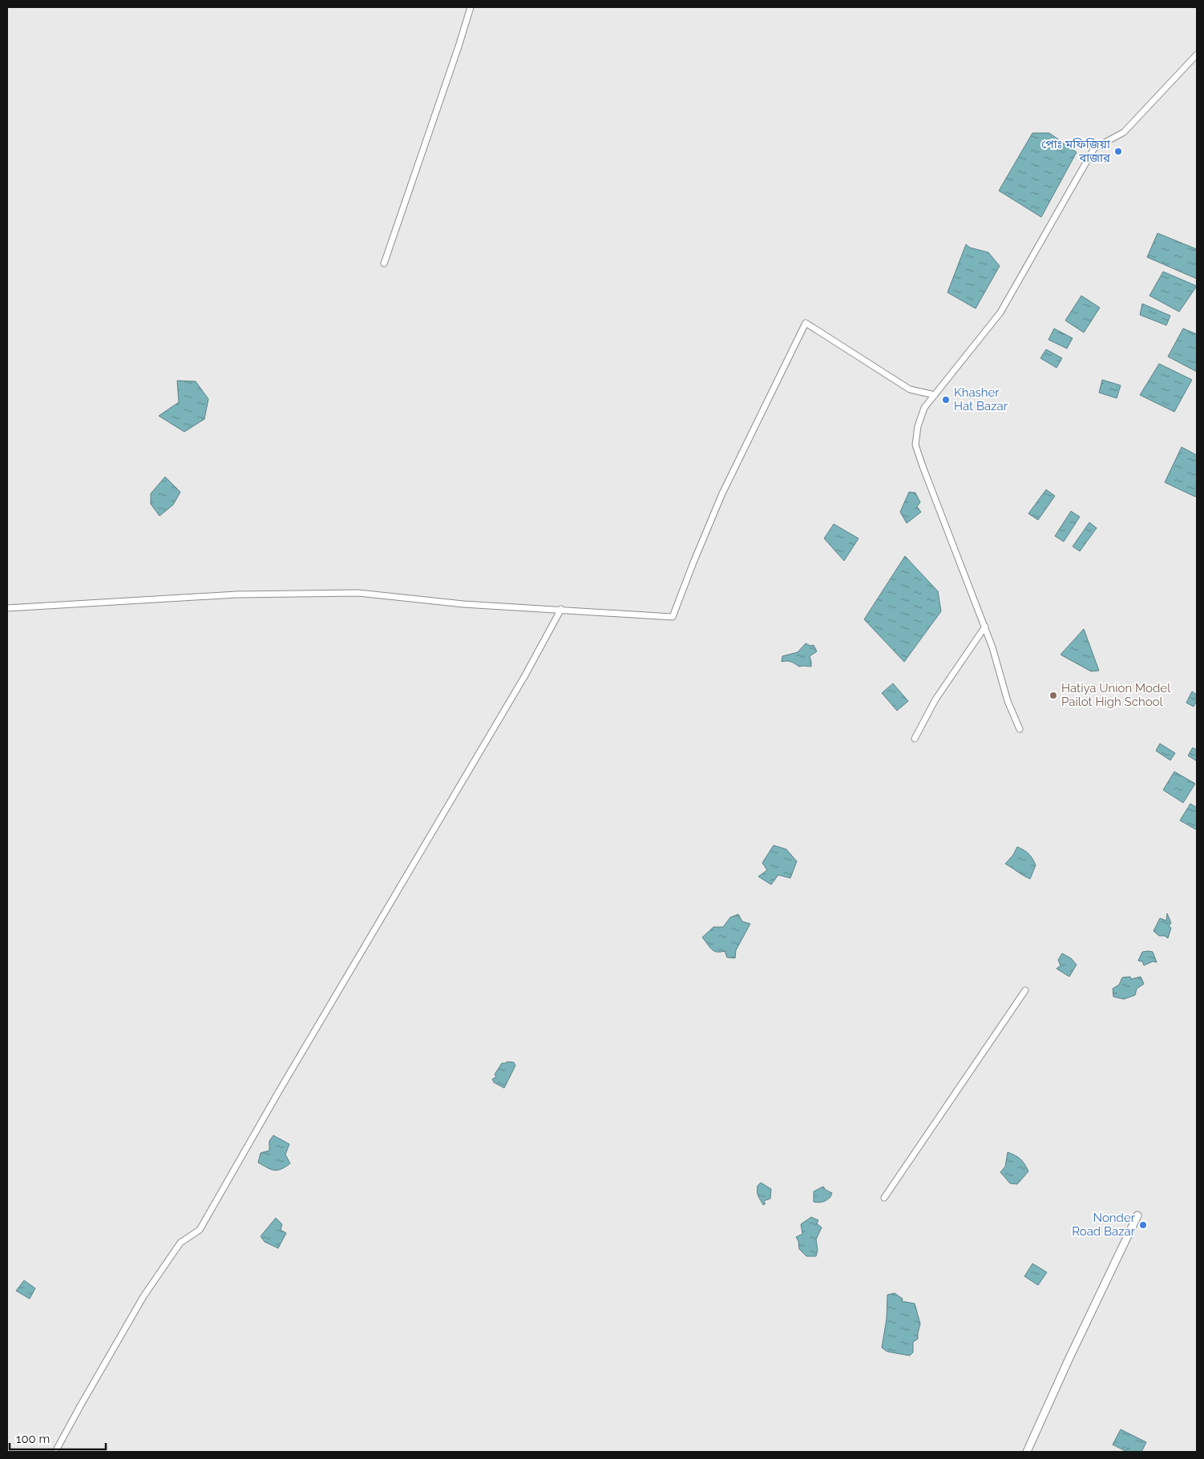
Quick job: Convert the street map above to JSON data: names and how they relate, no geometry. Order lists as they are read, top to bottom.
{
  "places": [
    "পোঃ মফিজিয়া বাজার",
    "Khasher Hat Bazar",
    "Hatiya Union Model Pailot High School",
    "Nonder Road Bazar"
  ],
  "scale_bar": "100 m"
}
